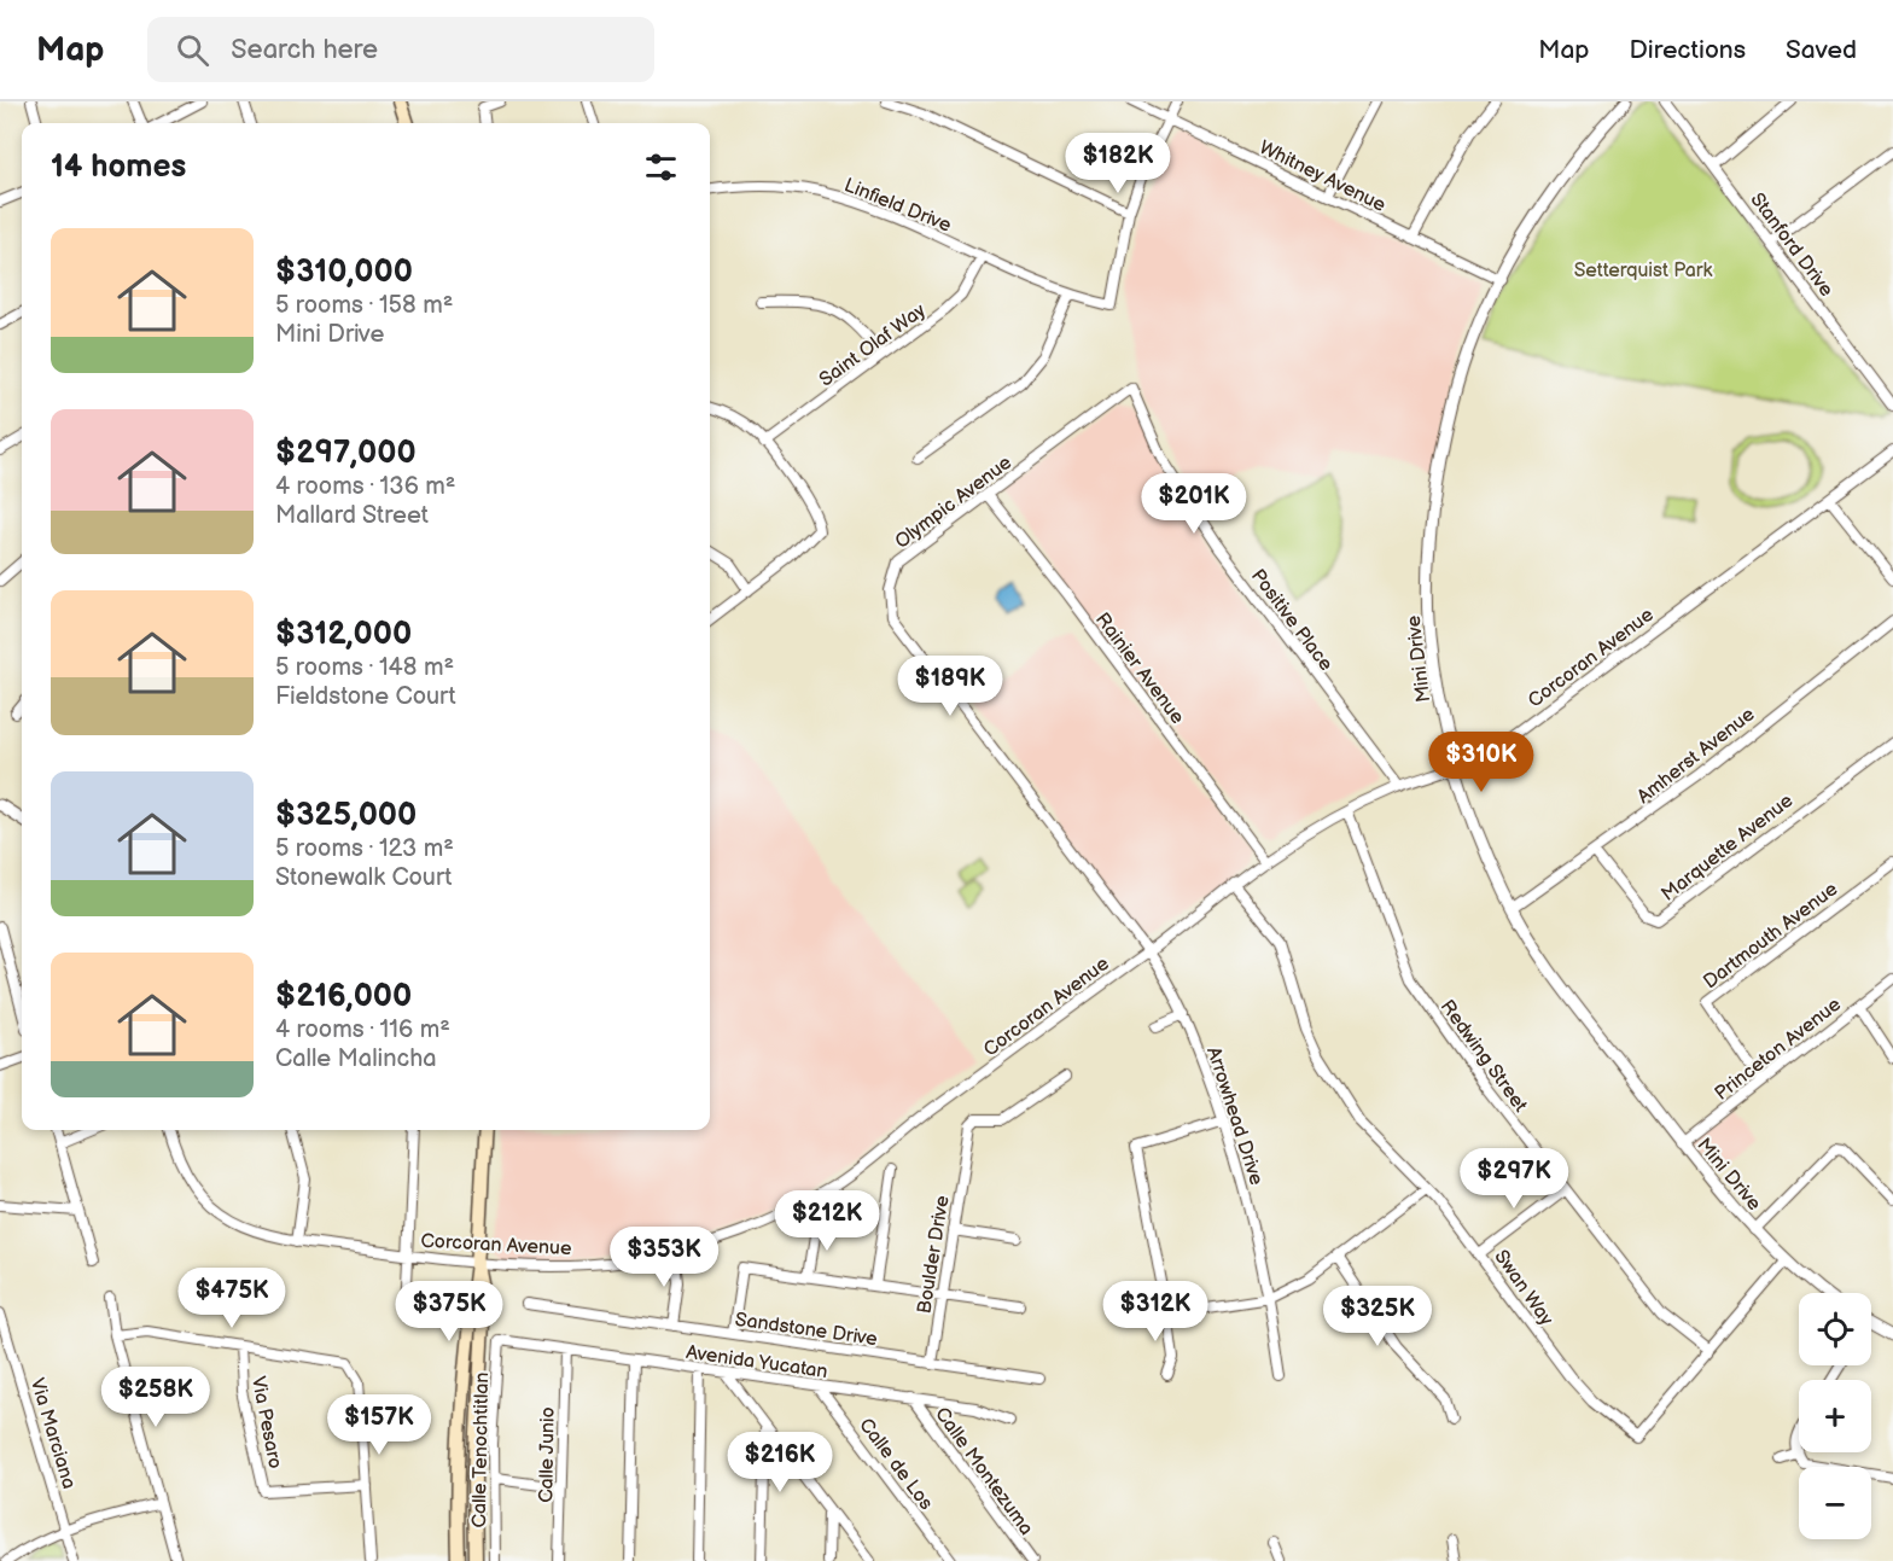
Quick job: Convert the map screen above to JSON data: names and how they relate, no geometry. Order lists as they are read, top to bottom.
{
  "streets": {
    "street": [
      "Whitney Avenue",
      "Linfield Drive",
      "Stanford Drive",
      "Saint Olaf Way",
      "Olympic Avenue",
      "Positive Place",
      "Corcoran Avenue",
      "Mini Drive",
      "Rainier Avenue",
      "Amherst Avenue",
      "Marquette Avenue",
      "Dartmouth Avenue",
      "Princeton Avenue",
      "Redwing Street",
      "Arrowhead Drive",
      "Boulder Drive",
      "Swan Way",
      "Sandstone Drive",
      "Avenida Yucatan",
      "Via Pesaro",
      "Via Marciana",
      "Calle Tenochtitlan",
      "Calle Junio",
      "Calle de Los",
      "Calle Montezuma"
    ]
  },
  "crossings": [
    ["Whitney Avenue", "Mini Drive"],
    ["Linfield Drive", "Saint Olaf Way"],
    ["Olympic Avenue", "Positive Place"],
    ["Olympic Avenue", "Corcoran Avenue"],
    ["Olympic Avenue", "Rainier Avenue"],
    ["Olympic Avenue", "Arrowhead Drive"],
    ["Positive Place", "Corcoran Avenue"],
    ["Corcoran Avenue", "Mini Drive"],
    ["Corcoran Avenue", "Rainier Avenue"],
    ["Corcoran Avenue", "Redwing Street"],
    ["Corcoran Avenue", "Arrowhead Drive"],
    ["Corcoran Avenue", "Swan Way"],
    ["Mini Drive", "Amherst Avenue"],
    ["Mini Drive", "Princeton Avenue"],
    ["Mini Drive", "Swan Way"],
    ["Amherst Avenue", "Marquette Avenue"],
    ["Dartmouth Avenue", "Princeton Avenue"],
    ["Redwing Street", "Swan Way"],
    ["Boulder Drive", "Sandstone Drive"],
    ["Avenida Yucatan", "Calle Tenochtitlan"],
    ["Avenida Yucatan", "Calle Junio"],
    ["Avenida Yucatan", "Calle de Los"],
    ["Avenida Yucatan", "Calle Montezuma"]
  ],
  "parks": ["Setterquist Park"],
  "page": {
    "header": "Map",
    "search": "Search here",
    "nav": ["Map", "Directions", "Saved"],
    "heading": "14 homes",
    "price": [
      "$182K",
      "$201K",
      "$189K",
      "$310K",
      "$297K",
      "$212K",
      "$353K",
      "$475K",
      "$375K",
      "$312K",
      "$325K",
      "$258K",
      "$157K",
      "$216K"
    ],
    "list": [
      {
        "name": "$310,000",
        "note": "5 rooms · 158 m² · Mini Drive"
      },
      {
        "name": "$297,000",
        "note": "4 rooms · 136 m² · Mallard Street"
      },
      {
        "name": "$312,000",
        "note": "5 rooms · 148 m² · Fieldstone Court"
      },
      {
        "name": "$325,000",
        "note": "5 rooms · 123 m² · Stonewalk Court"
      },
      {
        "name": "$216,000",
        "note": "4 rooms · 116 m² · Calle Malincha"
      }
    ],
    "map_buttons": ["+", "−"]
  }
}
